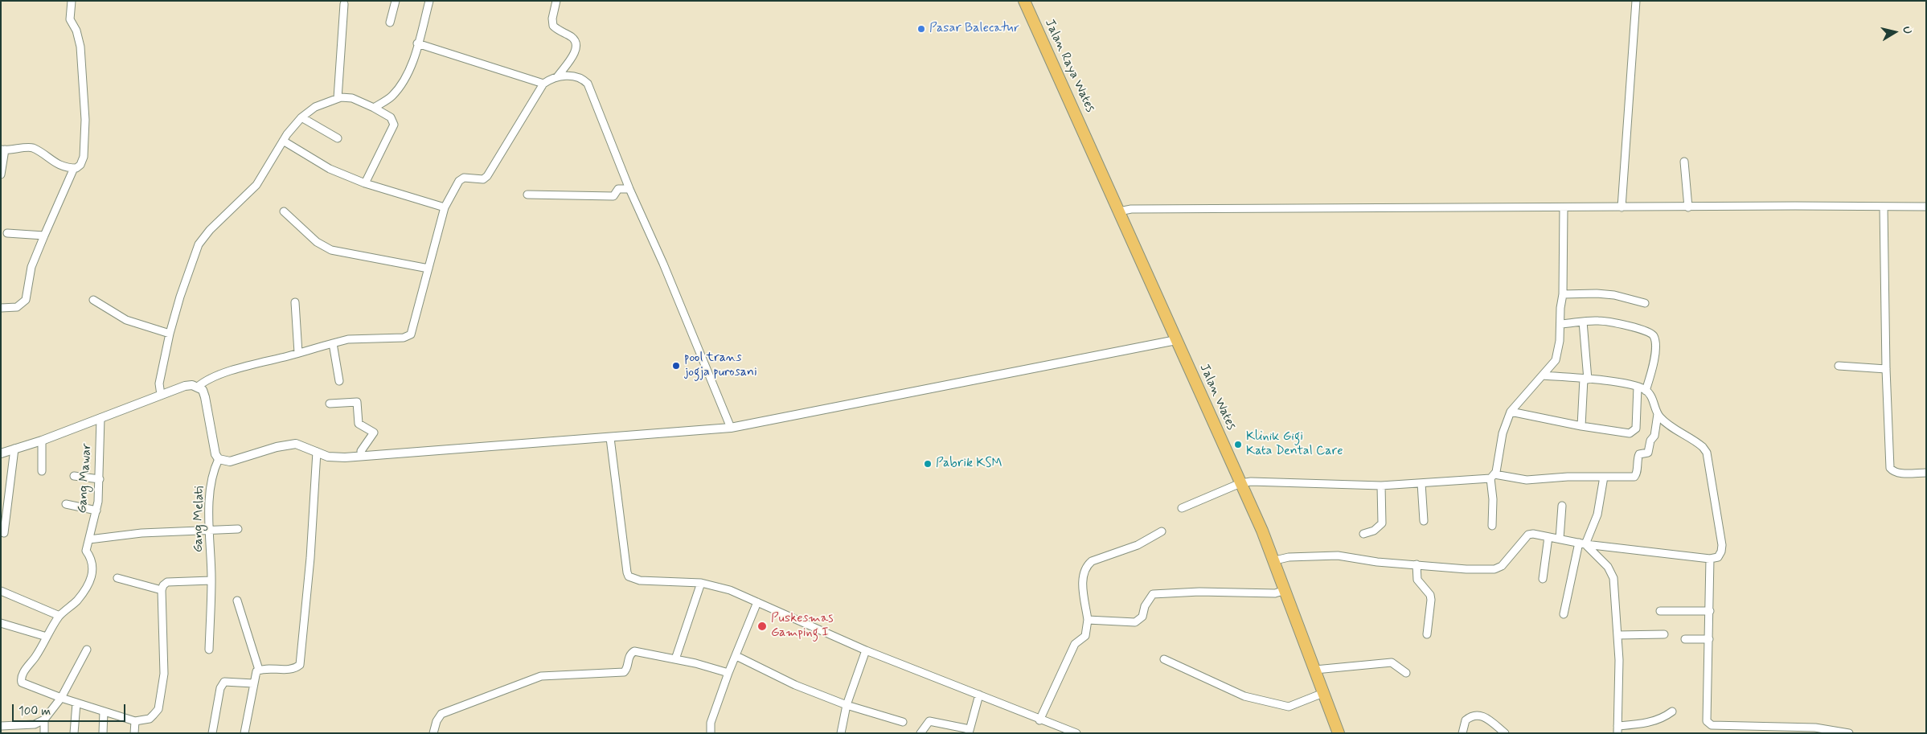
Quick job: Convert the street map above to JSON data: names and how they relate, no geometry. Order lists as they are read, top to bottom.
{
  "streets": {
    "highway": ["Jalan Raya Wates", "Jalan Wates"],
    "street": ["Gang Mawar", "Gang Melati"]
  },
  "crossings": [
    ["Jalan Raya Wates", "Jalan Wates"]
  ],
  "places": [
    "Pasar Balecatur",
    "pool trans jogja purosani",
    "Klinik Gigi Kata Dental Care",
    "Pabrik KSM",
    "Puskesmas Gamping I"
  ],
  "scale_bar": "100 m",
  "north": "right"
}
